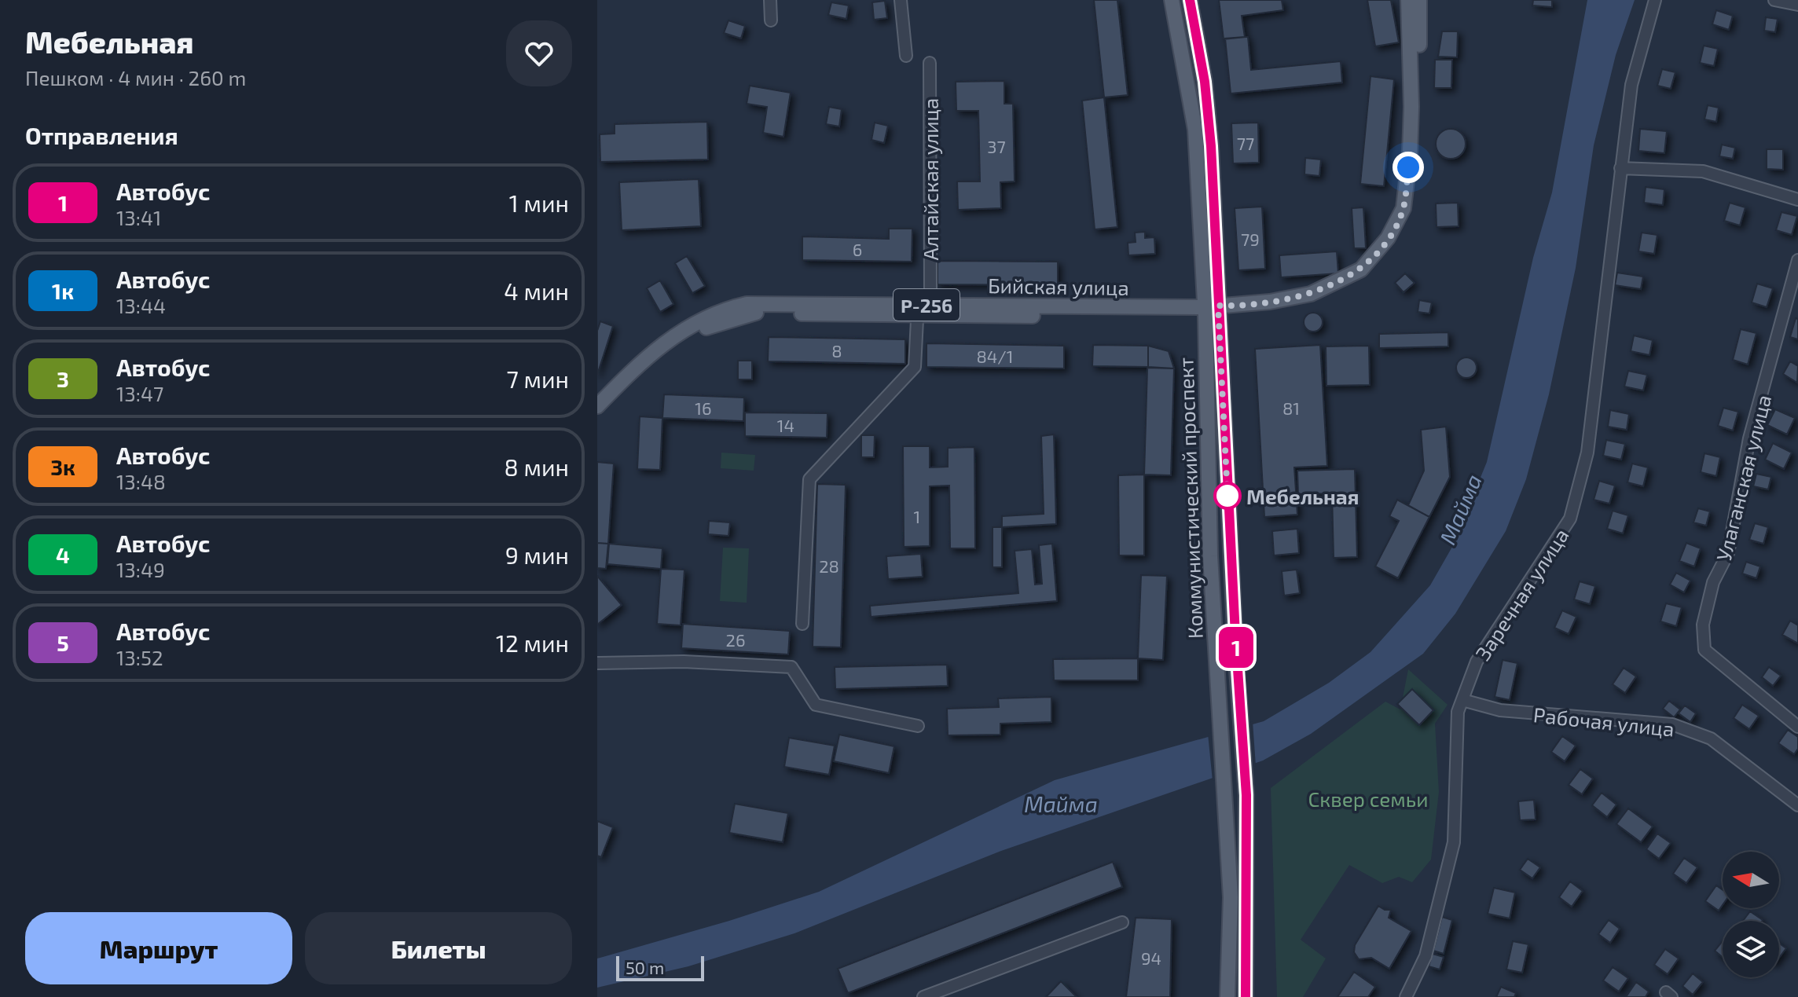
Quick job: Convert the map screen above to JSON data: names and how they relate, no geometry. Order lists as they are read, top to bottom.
{
  "streets": {
    "main road": ["Бийская улица", "Р-256", "Коммунистический проспект"],
    "street": [
      "Алтайская улица",
      "Улаганская улица",
      "Заречная улица",
      "Рабочая улица"
    ]
  },
  "crossings": [
    ["Алтайская улица", "Бийская улица"],
    ["Бийская улица", "Р-256"],
    ["Бийская улица", "Коммунистический проспект"],
    ["Р-256", "Коммунистический проспект"],
    ["Заречная улица", "Рабочая улица"]
  ],
  "water": ["Майма"],
  "parks": ["Сквер семьи"],
  "places": ["Мебельная"],
  "lines": ["bus line 1"],
  "house_numbers": [
    "77",
    "37",
    "79",
    "6",
    "8",
    "84/1",
    "16",
    "81",
    "14",
    "1",
    "28",
    "26",
    "94"
  ],
  "scale_bar": "50 m",
  "north": "left",
  "page": {
    "heading": [
      ["Мебельная", "Пешком · 4 мин · 260 m"],
      "Отправления"
    ],
    "on_map": "1",
    "list": [
      {
        "mark": "1",
        "name": "Автобус",
        "note": "13:41",
        "value": "1 мин"
      },
      {
        "mark": "1к",
        "name": "Автобус",
        "note": "13:44",
        "value": "4 мин"
      },
      {
        "mark": "3",
        "name": "Автобус",
        "note": "13:47",
        "value": "7 мин"
      },
      {
        "mark": "3к",
        "name": "Автобус",
        "note": "13:48",
        "value": "8 мин"
      },
      {
        "mark": "4",
        "name": "Автобус",
        "note": "13:49",
        "value": "9 мин"
      },
      {
        "mark": "5",
        "name": "Автобус",
        "note": "13:52",
        "value": "12 мин"
      }
    ],
    "buttons": ["Маршрут", "Билеты"],
    "scale": "50 m"
  }
}
